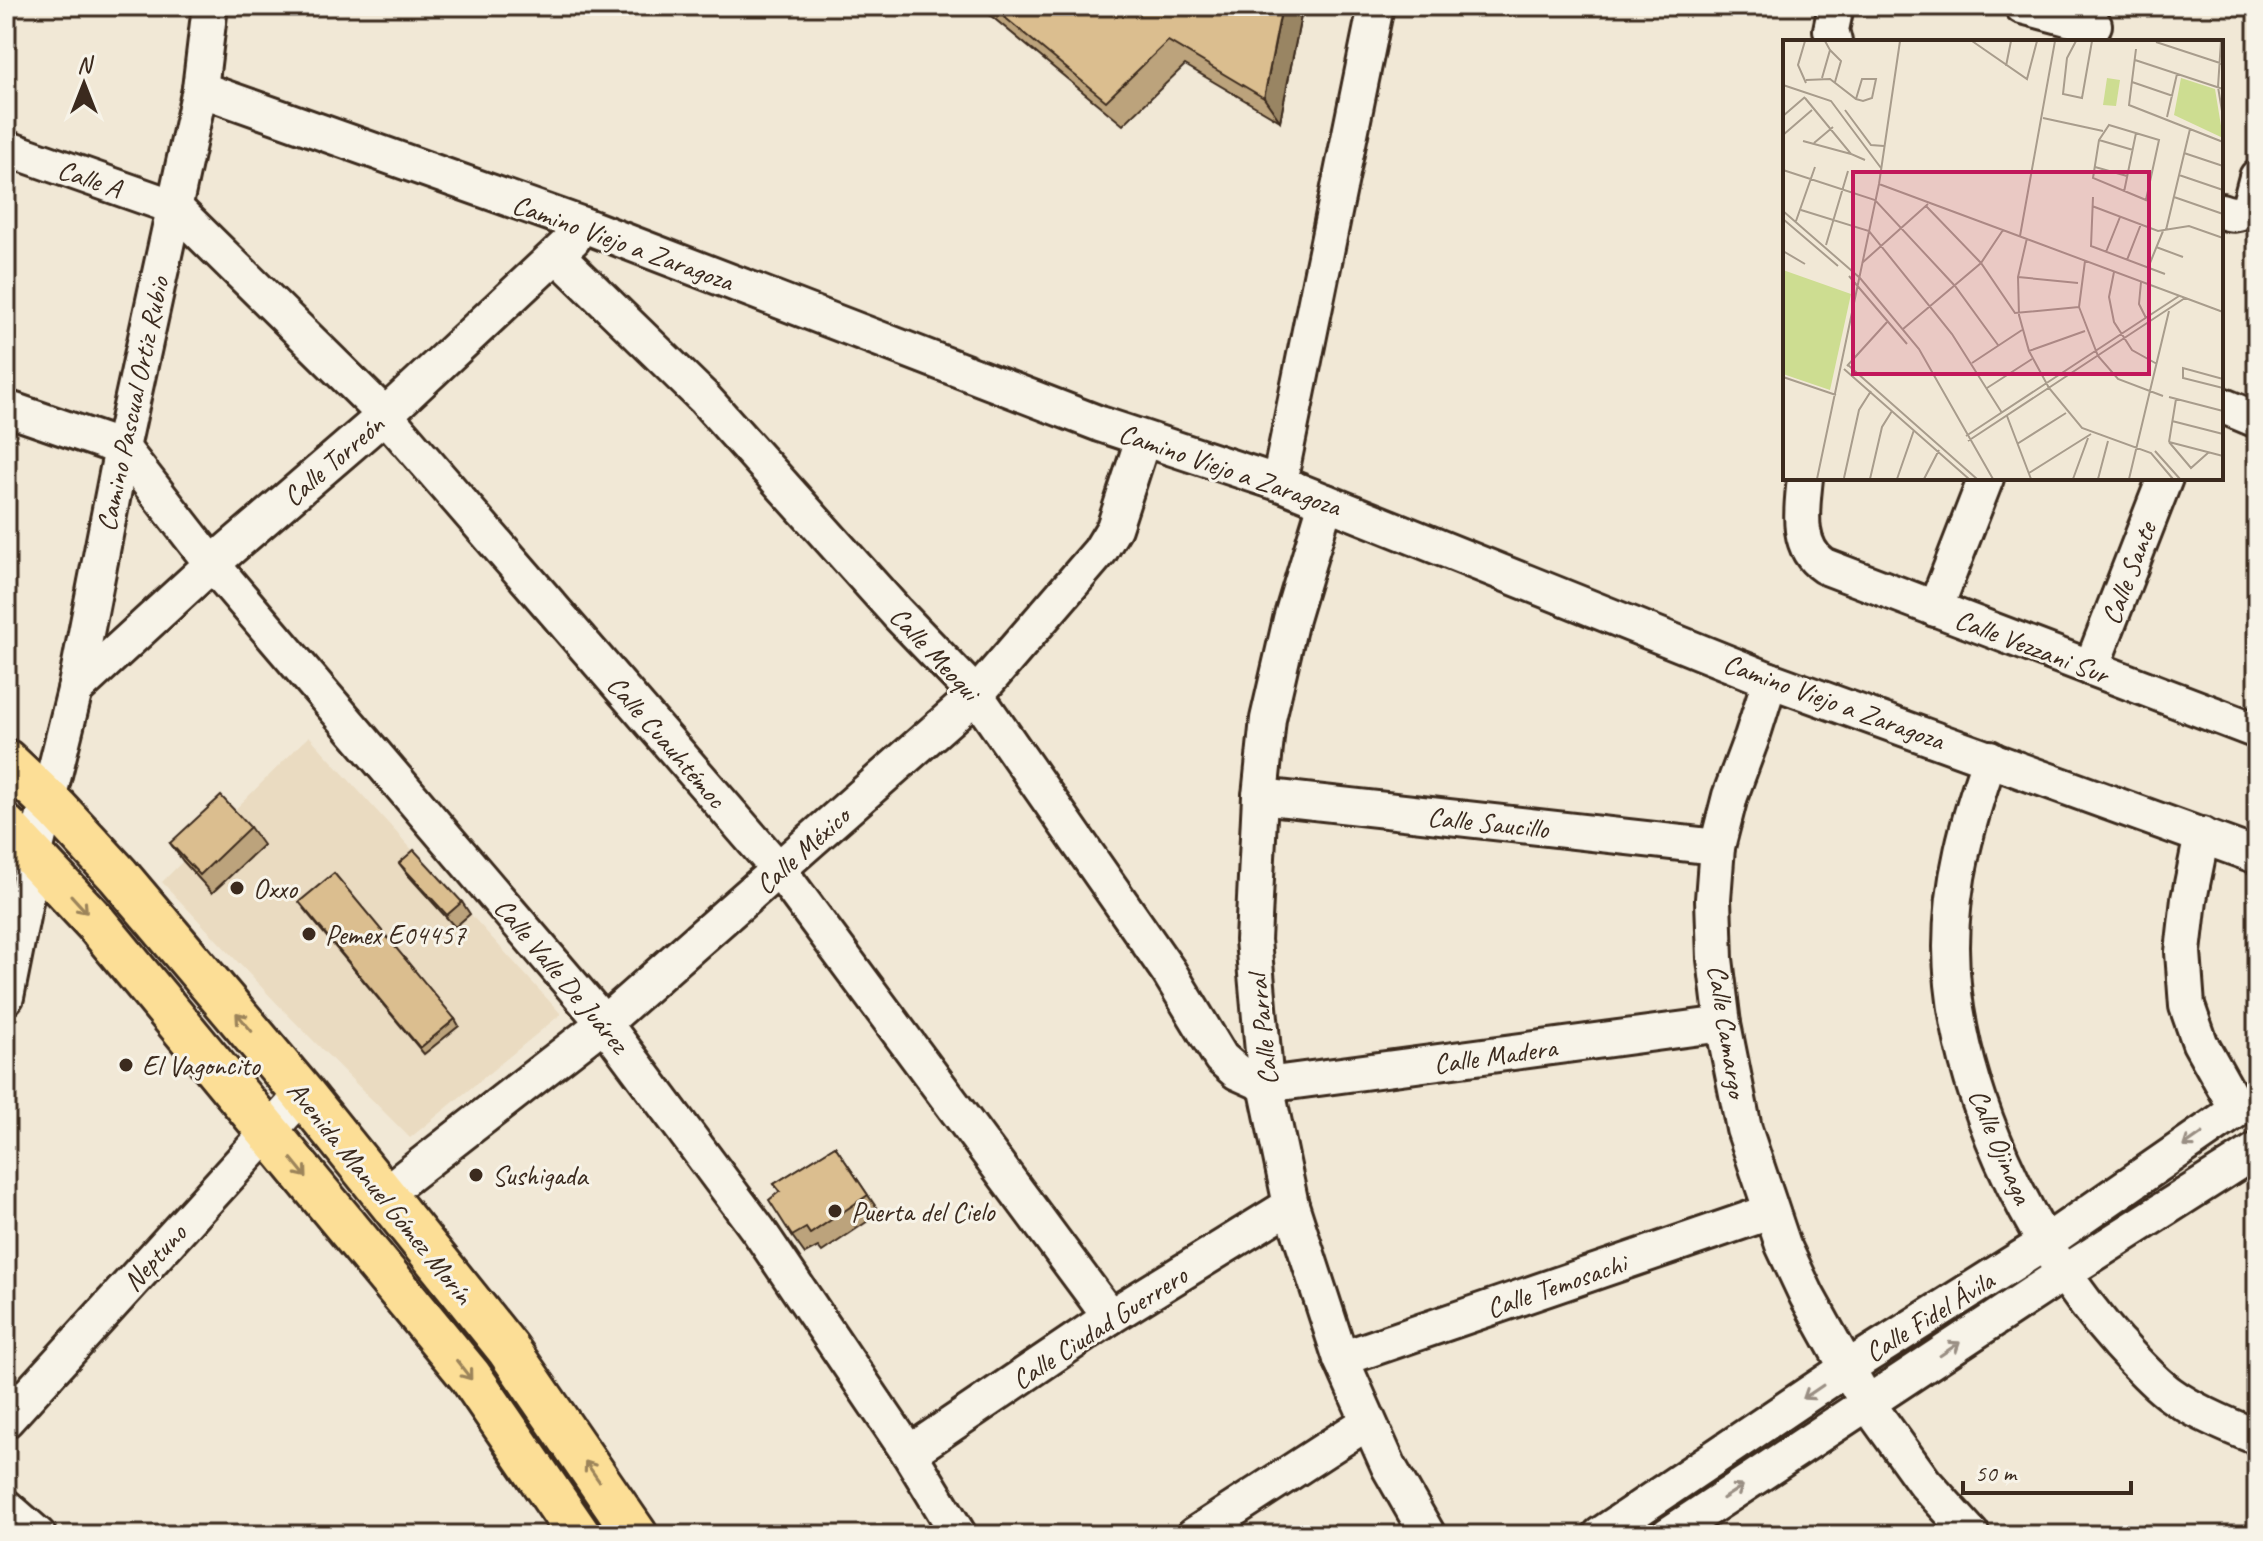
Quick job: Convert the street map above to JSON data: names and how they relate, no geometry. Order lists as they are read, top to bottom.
{
  "streets": {
    "main road": ["Avenida Manuel Gómez Morín"],
    "street": [
      "Calle A",
      "Camino Viejo a Zaragoza",
      "Camino Pascual Ortiz Rubio",
      "Calle Torreón",
      "Calle Sante",
      "Calle Vezzani Sur",
      "Calle Meoqui",
      "Calle Cuauhtémoc",
      "Calle Saucillo",
      "Calle México",
      "Calle Valle De Juárez",
      "Calle Parral",
      "Calle Camargo",
      "Calle Madera",
      "Calle Ojinaga",
      "Neptuno",
      "Calle Temosachi",
      "Calle Fidel Ávila",
      "Calle Ciudad Guerrero"
    ]
  },
  "crossings": [
    ["Calle A", "Camino Pascual Ortiz Rubio"],
    ["Calle A", "Calle Cuauhtémoc"],
    ["Camino Viejo a Zaragoza", "Camino Pascual Ortiz Rubio"],
    ["Camino Viejo a Zaragoza", "Calle Torreón"],
    ["Camino Viejo a Zaragoza", "Calle México"],
    ["Camino Viejo a Zaragoza", "Calle Parral"],
    ["Camino Viejo a Zaragoza", "Calle Camargo"],
    ["Camino Viejo a Zaragoza", "Calle Ojinaga"],
    ["Camino Pascual Ortiz Rubio", "Calle Torreón"],
    ["Camino Pascual Ortiz Rubio", "Calle Cuauhtémoc"],
    ["Camino Pascual Ortiz Rubio", "Calle Valle De Juárez"],
    ["Camino Pascual Ortiz Rubio", "Avenida Manuel Gómez Morín"],
    ["Calle Torreón", "Calle Meoqui"],
    ["Calle Torreón", "Calle Cuauhtémoc"],
    ["Calle Torreón", "Calle Valle De Juárez"],
    ["Calle Sante", "Calle Vezzani Sur"],
    ["Calle Meoqui", "Calle México"],
    ["Calle Meoqui", "Calle Parral"],
    ["Calle Meoqui", "Calle Madera"],
    ["Calle Cuauhtémoc", "Calle México"],
    ["Calle Cuauhtémoc", "Calle Ciudad Guerrero"],
    ["Calle Saucillo", "Calle Parral"],
    ["Calle Saucillo", "Calle Camargo"],
    ["Calle México", "Calle Valle De Juárez"],
    ["Calle México", "Avenida Manuel Gómez Morín"],
    ["Calle Valle De Juárez", "Calle Ciudad Guerrero"],
    ["Calle Parral", "Calle Madera"],
    ["Calle Parral", "Calle Temosachi"],
    ["Calle Parral", "Calle Ciudad Guerrero"],
    ["Calle Camargo", "Calle Madera"],
    ["Calle Camargo", "Calle Temosachi"],
    ["Calle Camargo", "Calle Fidel Ávila"],
    ["Calle Ojinaga", "Calle Fidel Ávila"],
    ["Avenida Manuel Gómez Morín", "Neptuno"]
  ],
  "places": [
    "Oxxo",
    "Pemex E04457",
    "El Vagoncito",
    "Sushigada",
    "Puerta del Cielo"
  ],
  "scale_bar": "50 m",
  "north": "top"
}
